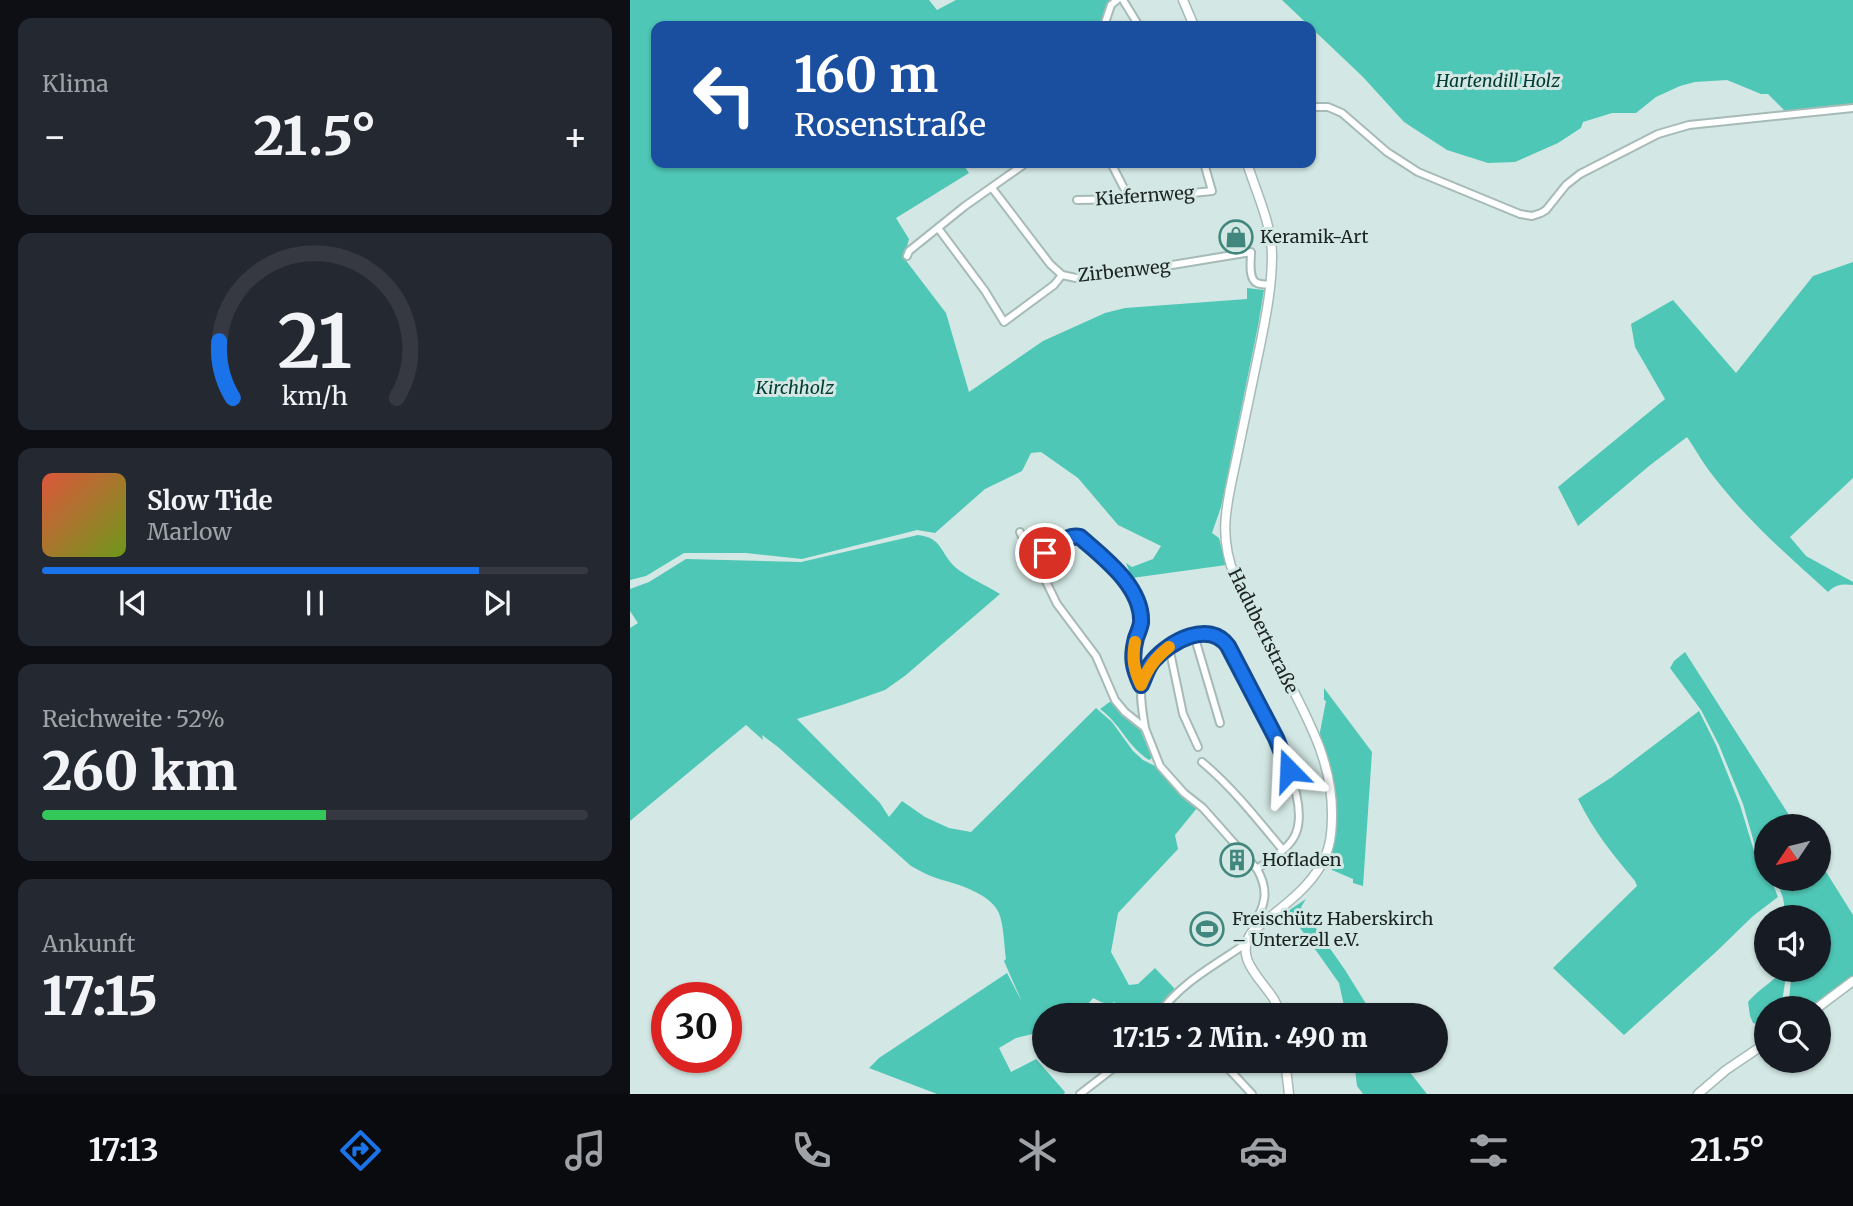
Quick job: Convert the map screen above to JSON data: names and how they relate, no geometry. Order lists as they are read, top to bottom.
{
  "streets": {
    "street": ["Kiefernweg", "Zirbenweg", "Hadubertstraße"]
  },
  "crossings": [
    ["Zirbenweg", "Hadubertstraße"]
  ],
  "parks": ["Hartendill Holz", "Kirchholz"],
  "places": {
    "shop": ["Keramik-Art"],
    "building": ["Hofladen"],
    "sports": ["Freischütz Haberskirch – Unterzell e.V."]
  },
  "north": "bottom left",
  "page": {
    "tile": [
      "Klima",
      ["Reichweite · 52%", "260 km"],
      ["Ankunft", "17:15"]
    ],
    "turn": ["160 m", "Rosenstraße"],
    "heat": ["−", "21.5°", "+"],
    "song": ["Slow Tide", "Marlow"],
    "limit": "30",
    "trip": "17:15 · 2 Min. · 490 m",
    "tabs": ["17:13", "21.5°"],
    "gauge": ["21", "km/h"]
  }
}
